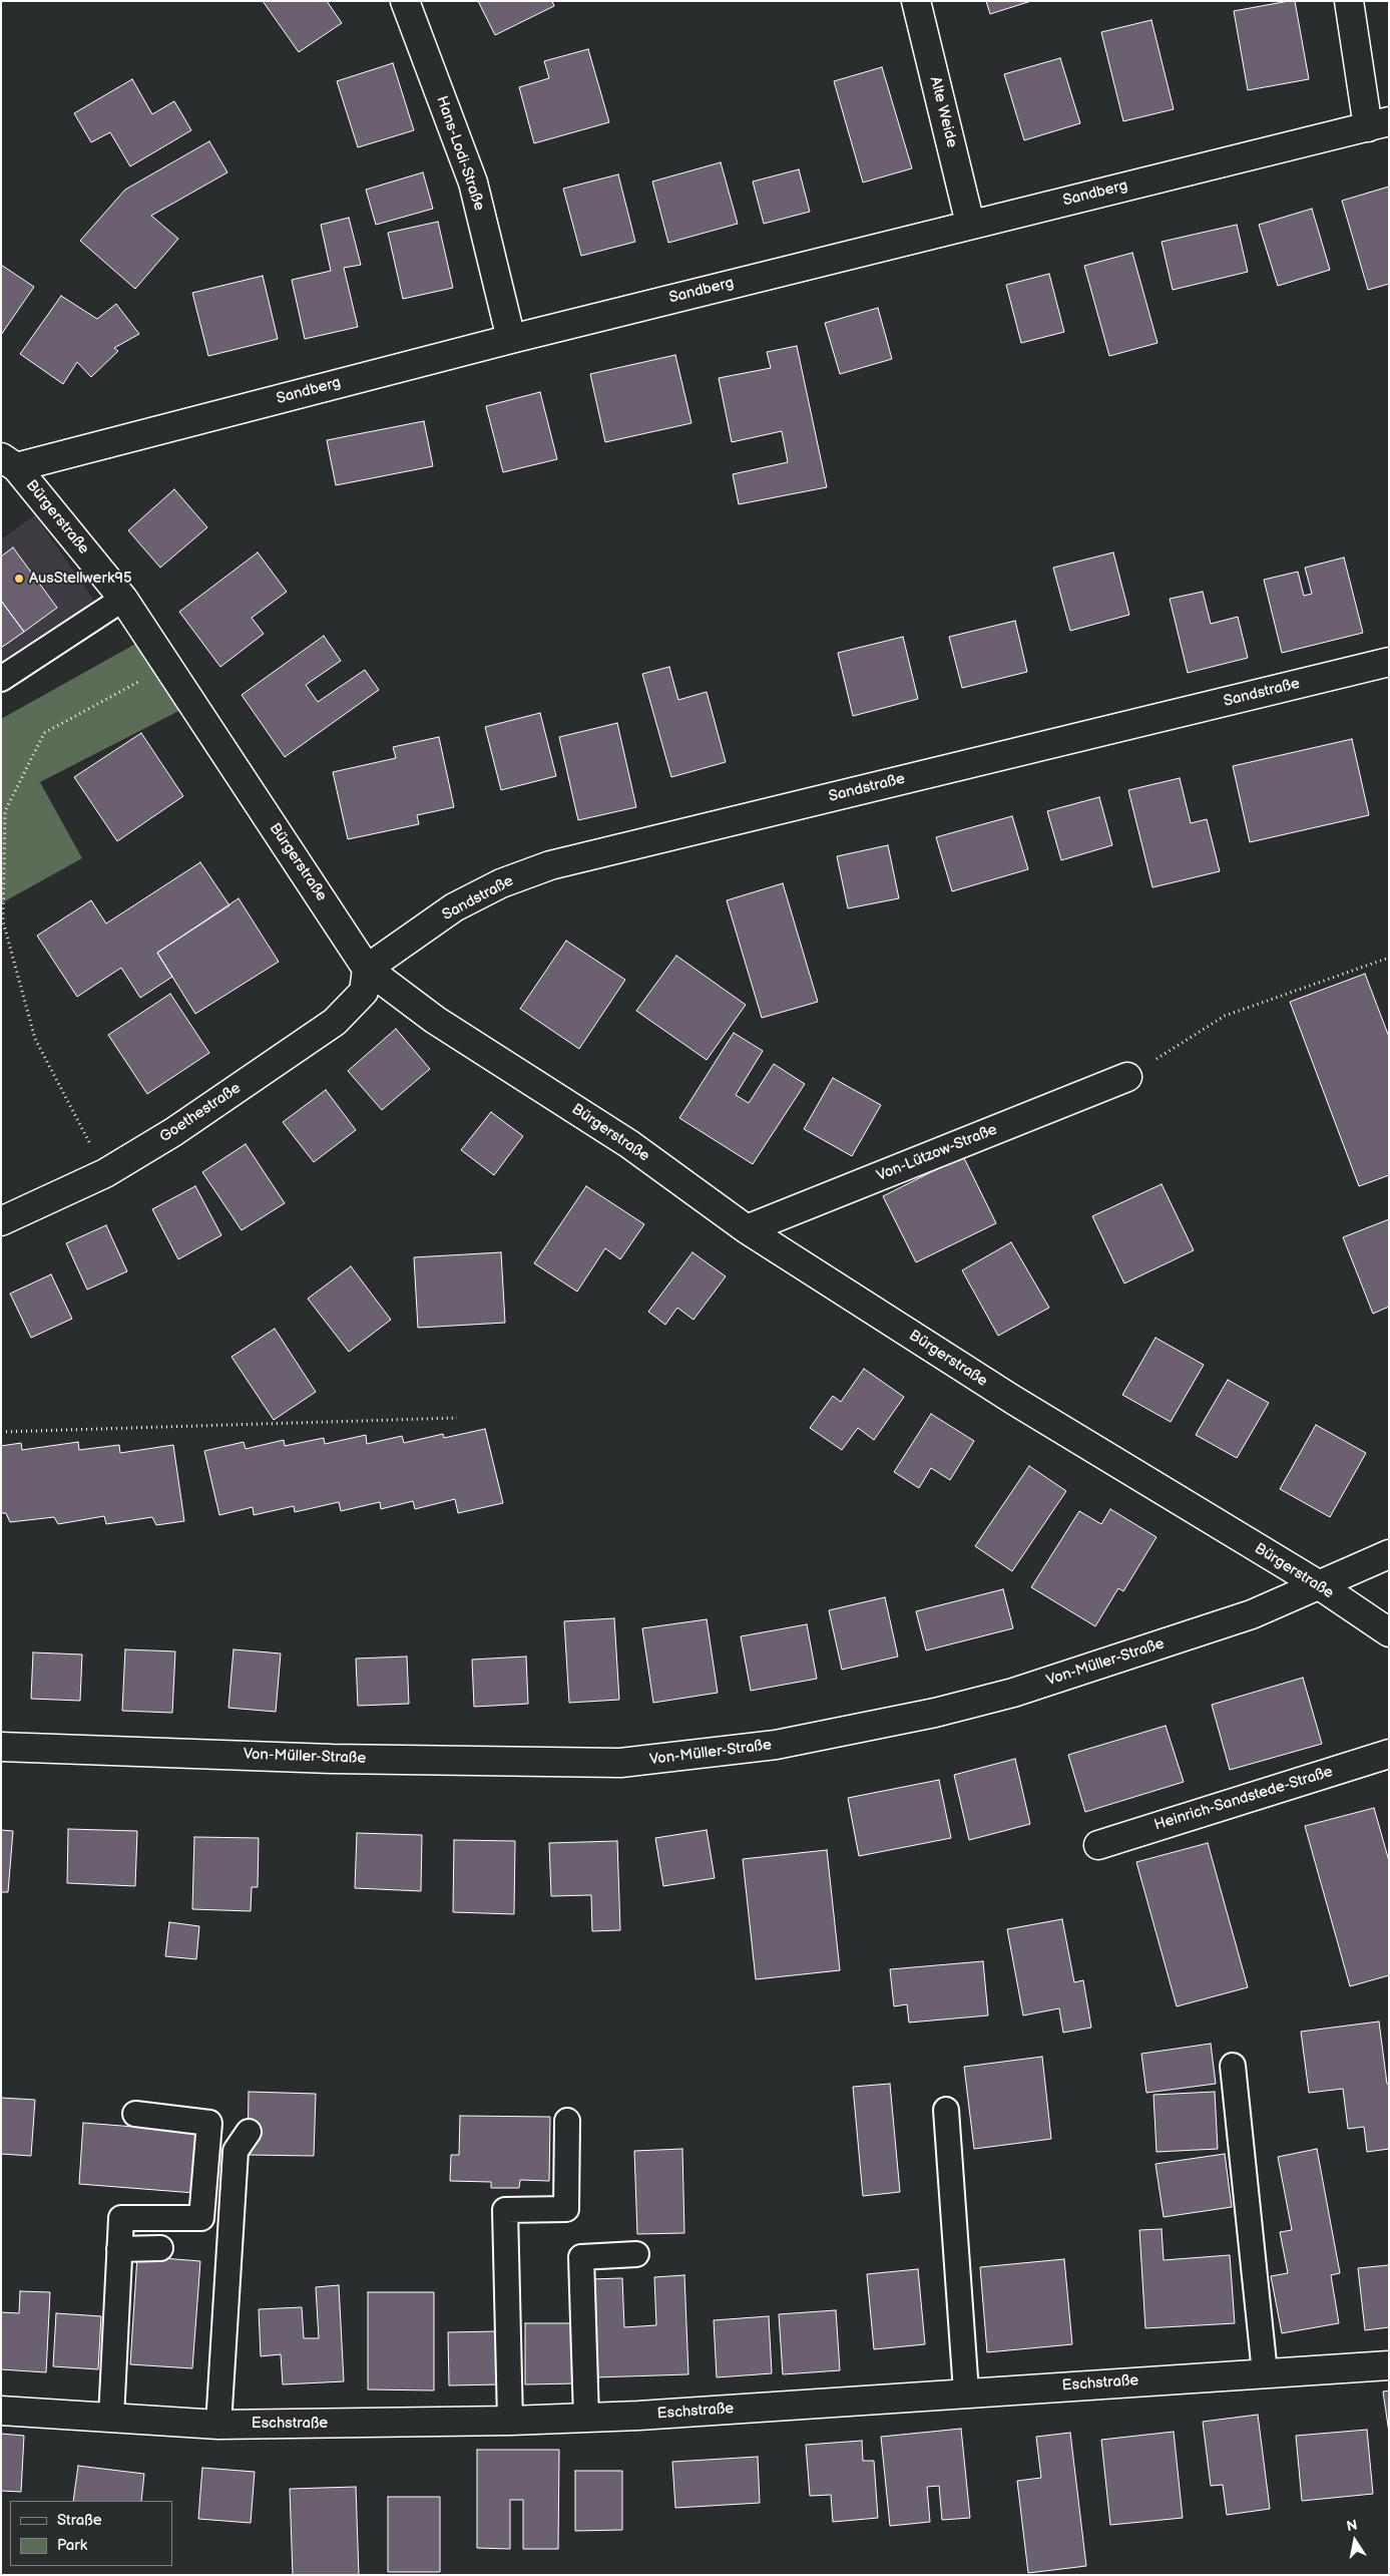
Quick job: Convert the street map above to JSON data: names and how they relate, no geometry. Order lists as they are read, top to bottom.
{
  "streets": {
    "street": [
      "Alte Weide",
      "Hans-Lodi-Straße",
      "Sandberg",
      "Bürgerstraße",
      "Sandstraße",
      "Goethestraße",
      "Von-Lützow-Straße",
      "Von-Müller-Straße",
      "Heinrich-Sandstede-Straße",
      "Eschstraße"
    ]
  },
  "crossings": [
    ["Alte Weide", "Sandberg"],
    ["Hans-Lodi-Straße", "Sandberg"],
    ["Sandberg", "Bürgerstraße"],
    ["Bürgerstraße", "Sandstraße"],
    ["Bürgerstraße", "Goethestraße"],
    ["Bürgerstraße", "Von-Lützow-Straße"],
    ["Bürgerstraße", "Von-Müller-Straße"],
    ["Sandstraße", "Goethestraße"]
  ],
  "places": ["AusStellwerk95"],
  "legend": ["Straße", "Park"],
  "north": "top"
}
